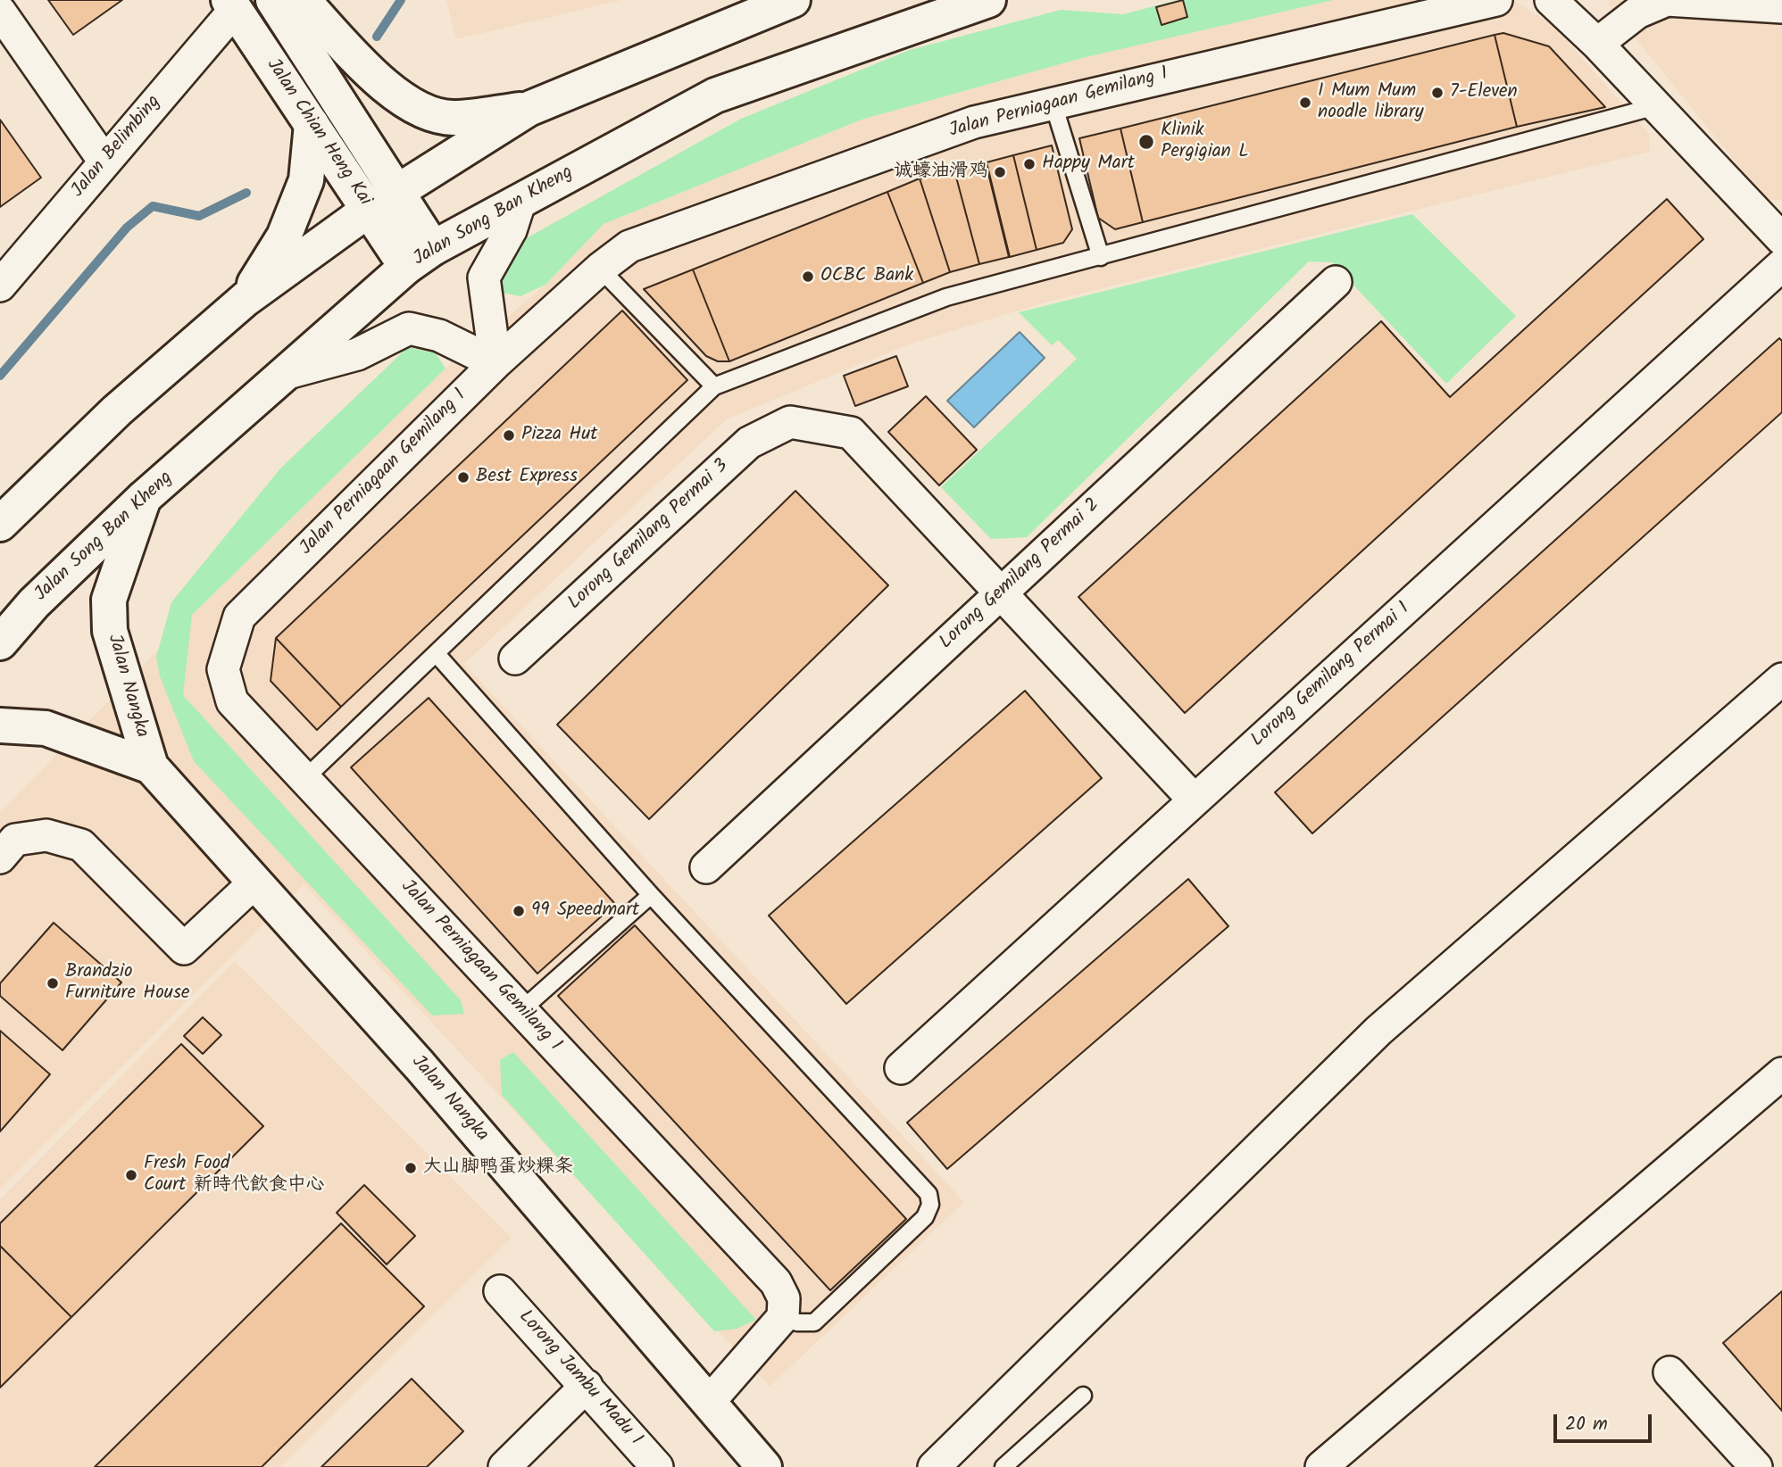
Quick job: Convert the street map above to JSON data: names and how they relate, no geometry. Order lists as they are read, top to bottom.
{
  "streets": {
    "main road": ["Jalan Chian Heng Kai", "Jalan Song Ban Kheng", "Jalan Nangka"],
    "street": [
      "Jalan Perniagaan Gemilang 1",
      "Jalan Belimbing",
      "Lorong Gemilang Permai 3",
      "Lorong Gemilang Permai 2",
      "Lorong Gemilang Permai 1",
      "Lorong Jambu Madu 1"
    ]
  },
  "crossings": [
    ["Jalan Chian Heng Kai", "Jalan Belimbing"],
    ["Jalan Chian Heng Kai", "Jalan Song Ban Kheng"],
    ["Jalan Song Ban Kheng", "Jalan Nangka"],
    ["Lorong Gemilang Permai 3", "Lorong Gemilang Permai 2"]
  ],
  "places": [
    "7-Eleven",
    "I Mum Mum noodle library",
    "Klinik Pergigian L",
    "Happy Mart",
    "诚蠔油滑鸡",
    "OCBC Bank",
    "Pizza Hut",
    "Best Express",
    "99 Speedmart",
    "Brandzio Furniture House",
    "大山脚鸭蛋炒粿条",
    "Fresh Food Court 新時代飲食中心"
  ],
  "scale_bar": "20 m"
}
